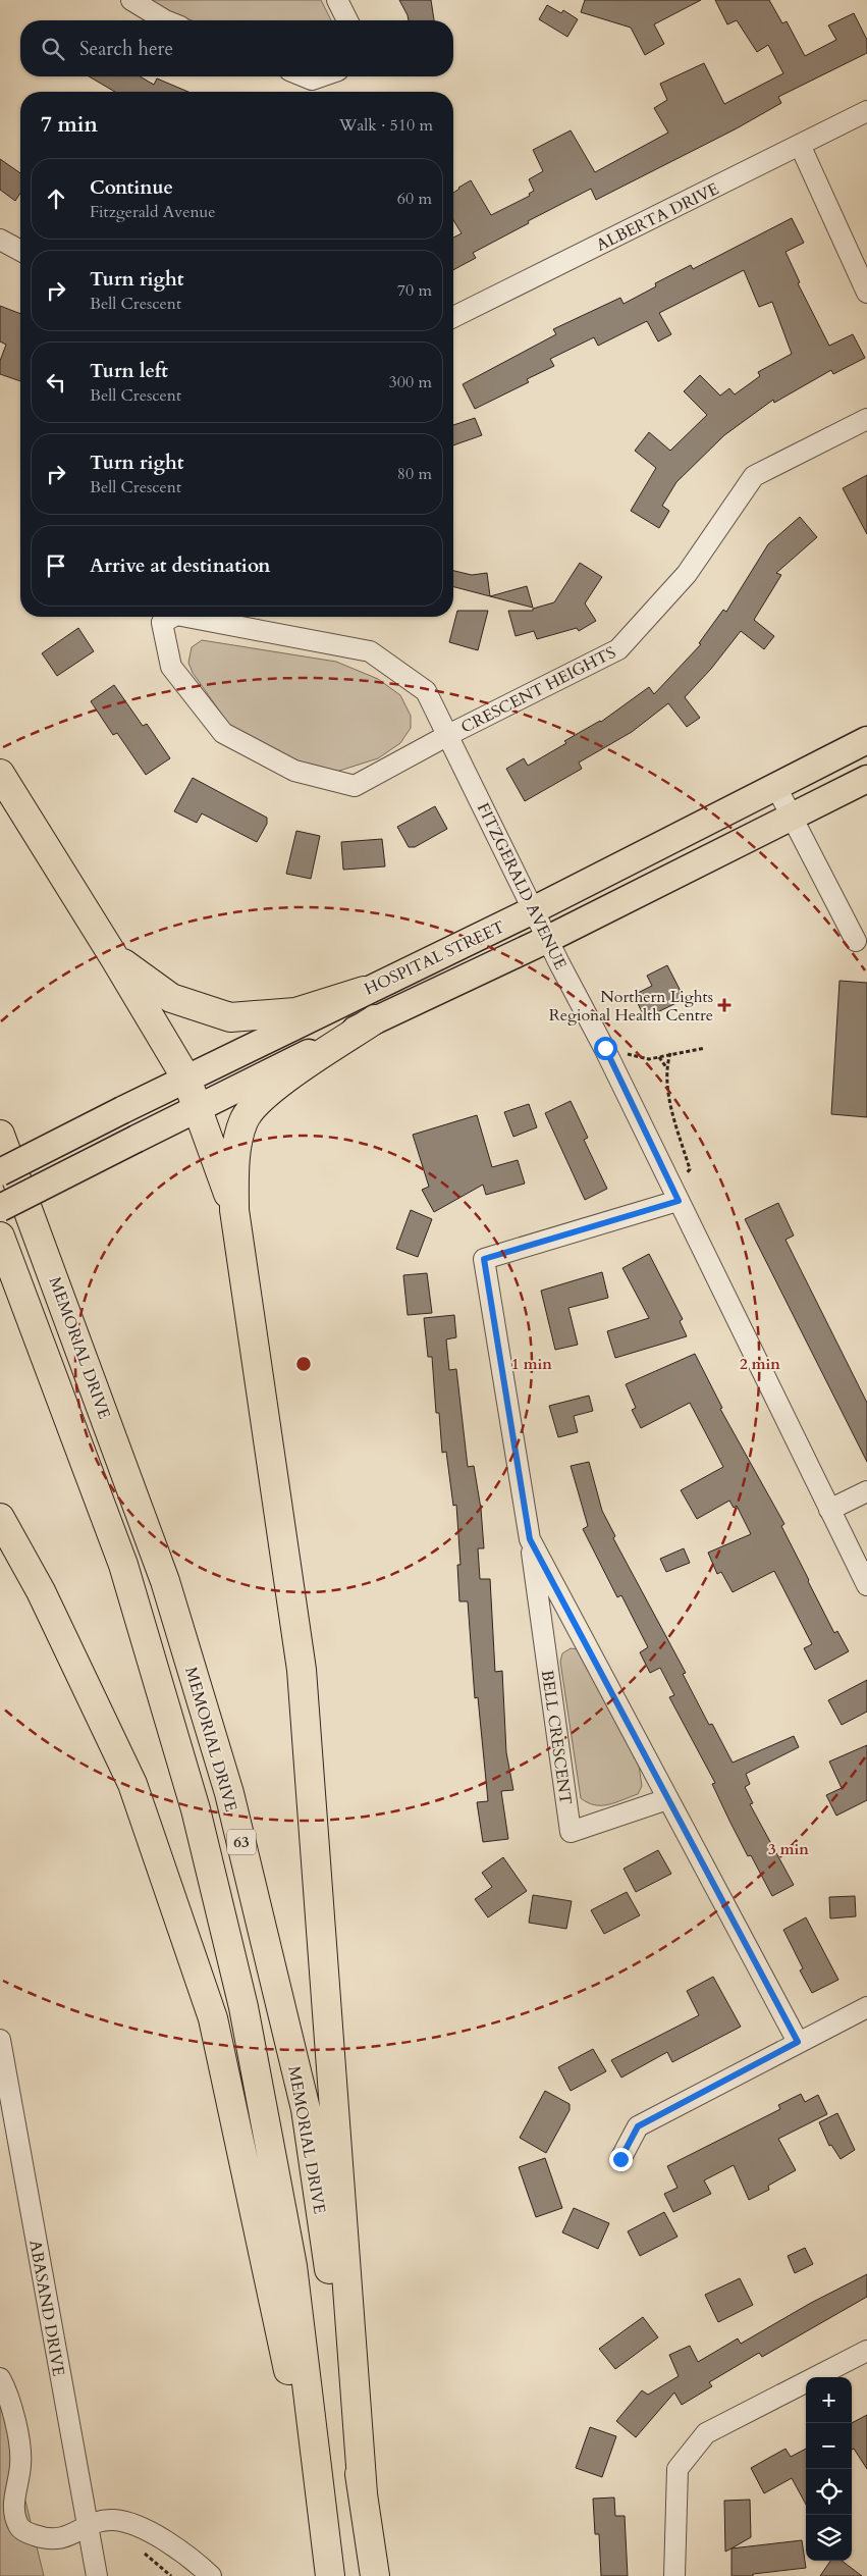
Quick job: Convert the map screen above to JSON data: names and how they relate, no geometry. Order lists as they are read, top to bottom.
{
  "streets": {
    "highway": ["MEMORIAL DRIVE", "63"],
    "main road": ["HOSPITAL STREET"],
    "street": [
      "ALBERTA DRIVE",
      "CRESCENT HEIGHTS",
      "FITZGERALD AVENUE",
      "BELL CRESCENT",
      "ABASAND DRIVE"
    ]
  },
  "crossings": [
    ["CRESCENT HEIGHTS", "FITZGERALD AVENUE"],
    ["FITZGERALD AVENUE", "HOSPITAL STREET"],
    ["FITZGERALD AVENUE", "BELL CRESCENT"]
  ],
  "places": {
    "health": ["Northern Lights Regional Health Centre"]
  },
  "page": {
    "search": "Search here",
    "heading": ["7 min", "Walk · 510 m"],
    "list": [
      ["Continue", "Fitzgerald Avenue", "60 m"],
      ["Turn right", "Bell Crescent", "70 m"],
      ["Turn left", "Bell Crescent", "300 m"],
      ["Turn right", "Bell Crescent", "80 m"],
      "Arrive at destination"
    ],
    "map_buttons": ["+", "−"]
  },
  "rings": ["1 min", "2 min", "3 min"]
}
